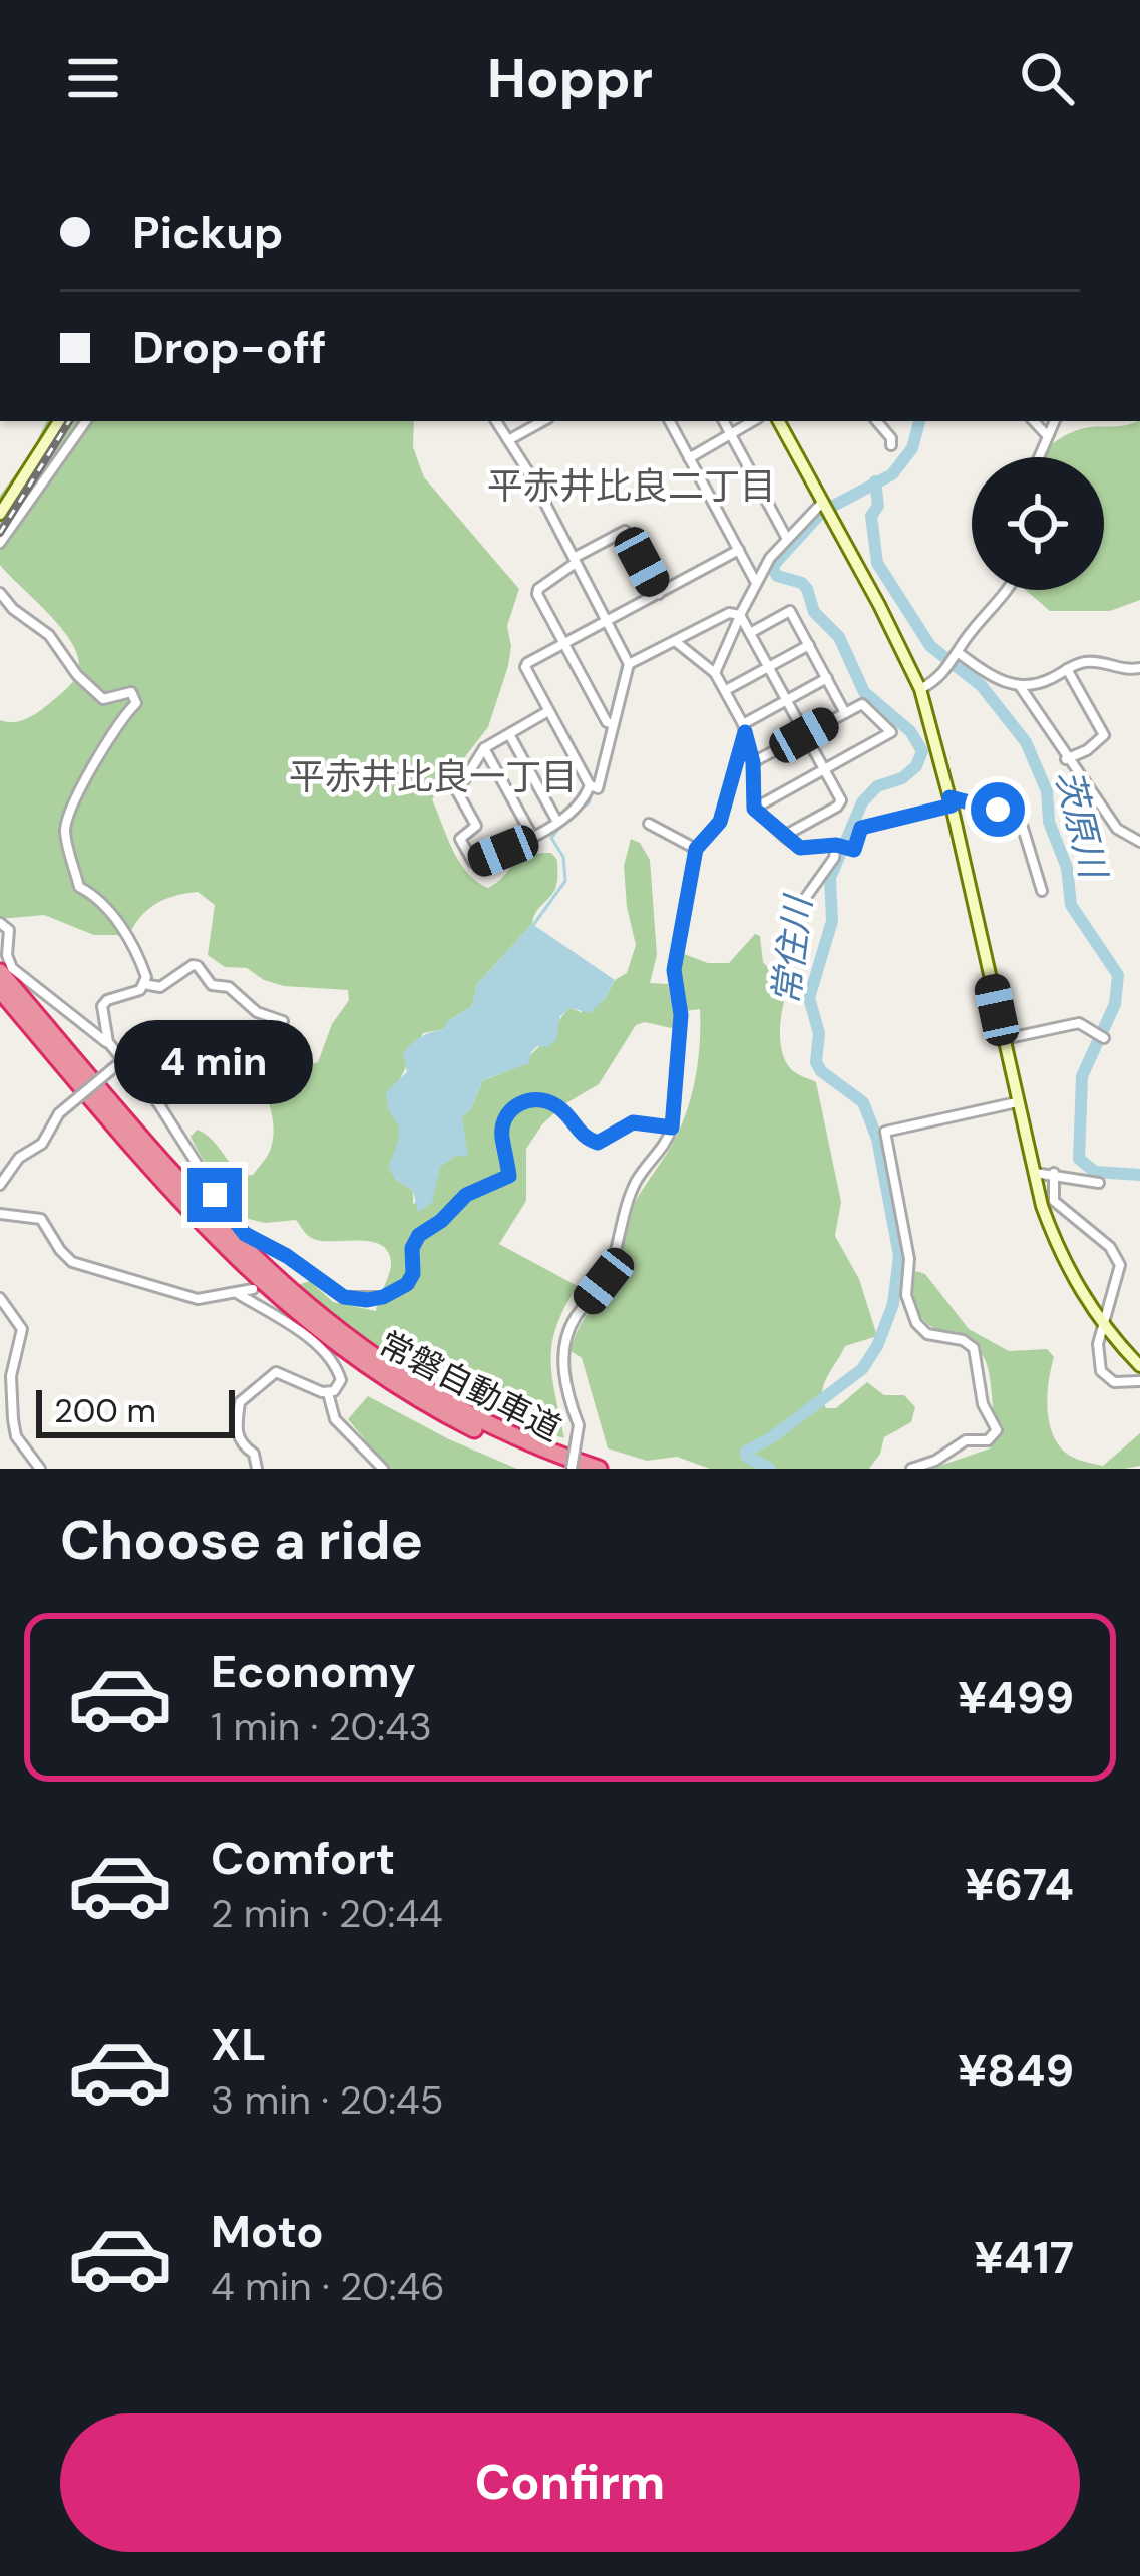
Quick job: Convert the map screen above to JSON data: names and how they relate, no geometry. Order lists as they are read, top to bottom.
{
  "streets": {
    "highway": ["常磐自動車道"]
  },
  "districts": ["平赤井比良二丁目", "平赤井比良一丁目"],
  "water": ["茨原川", "常住川"],
  "scale_bar": "200 m",
  "page": {
    "header": "Hoppr",
    "banner": ["Pickup", "Drop-off"],
    "bubble": "4 min",
    "scale": "200 m",
    "heading": "Choose a ride",
    "list": [
      {
        "name": "Economy",
        "note": "1 min · 20:43",
        "value": "¥499"
      },
      {
        "name": "Comfort",
        "note": "2 min · 20:44",
        "value": "¥674"
      },
      {
        "name": "XL",
        "note": "3 min · 20:45",
        "value": "¥849"
      },
      {
        "name": "Moto",
        "note": "4 min · 20:46",
        "value": "¥417"
      }
    ],
    "buttons": "Confirm"
  }
}
